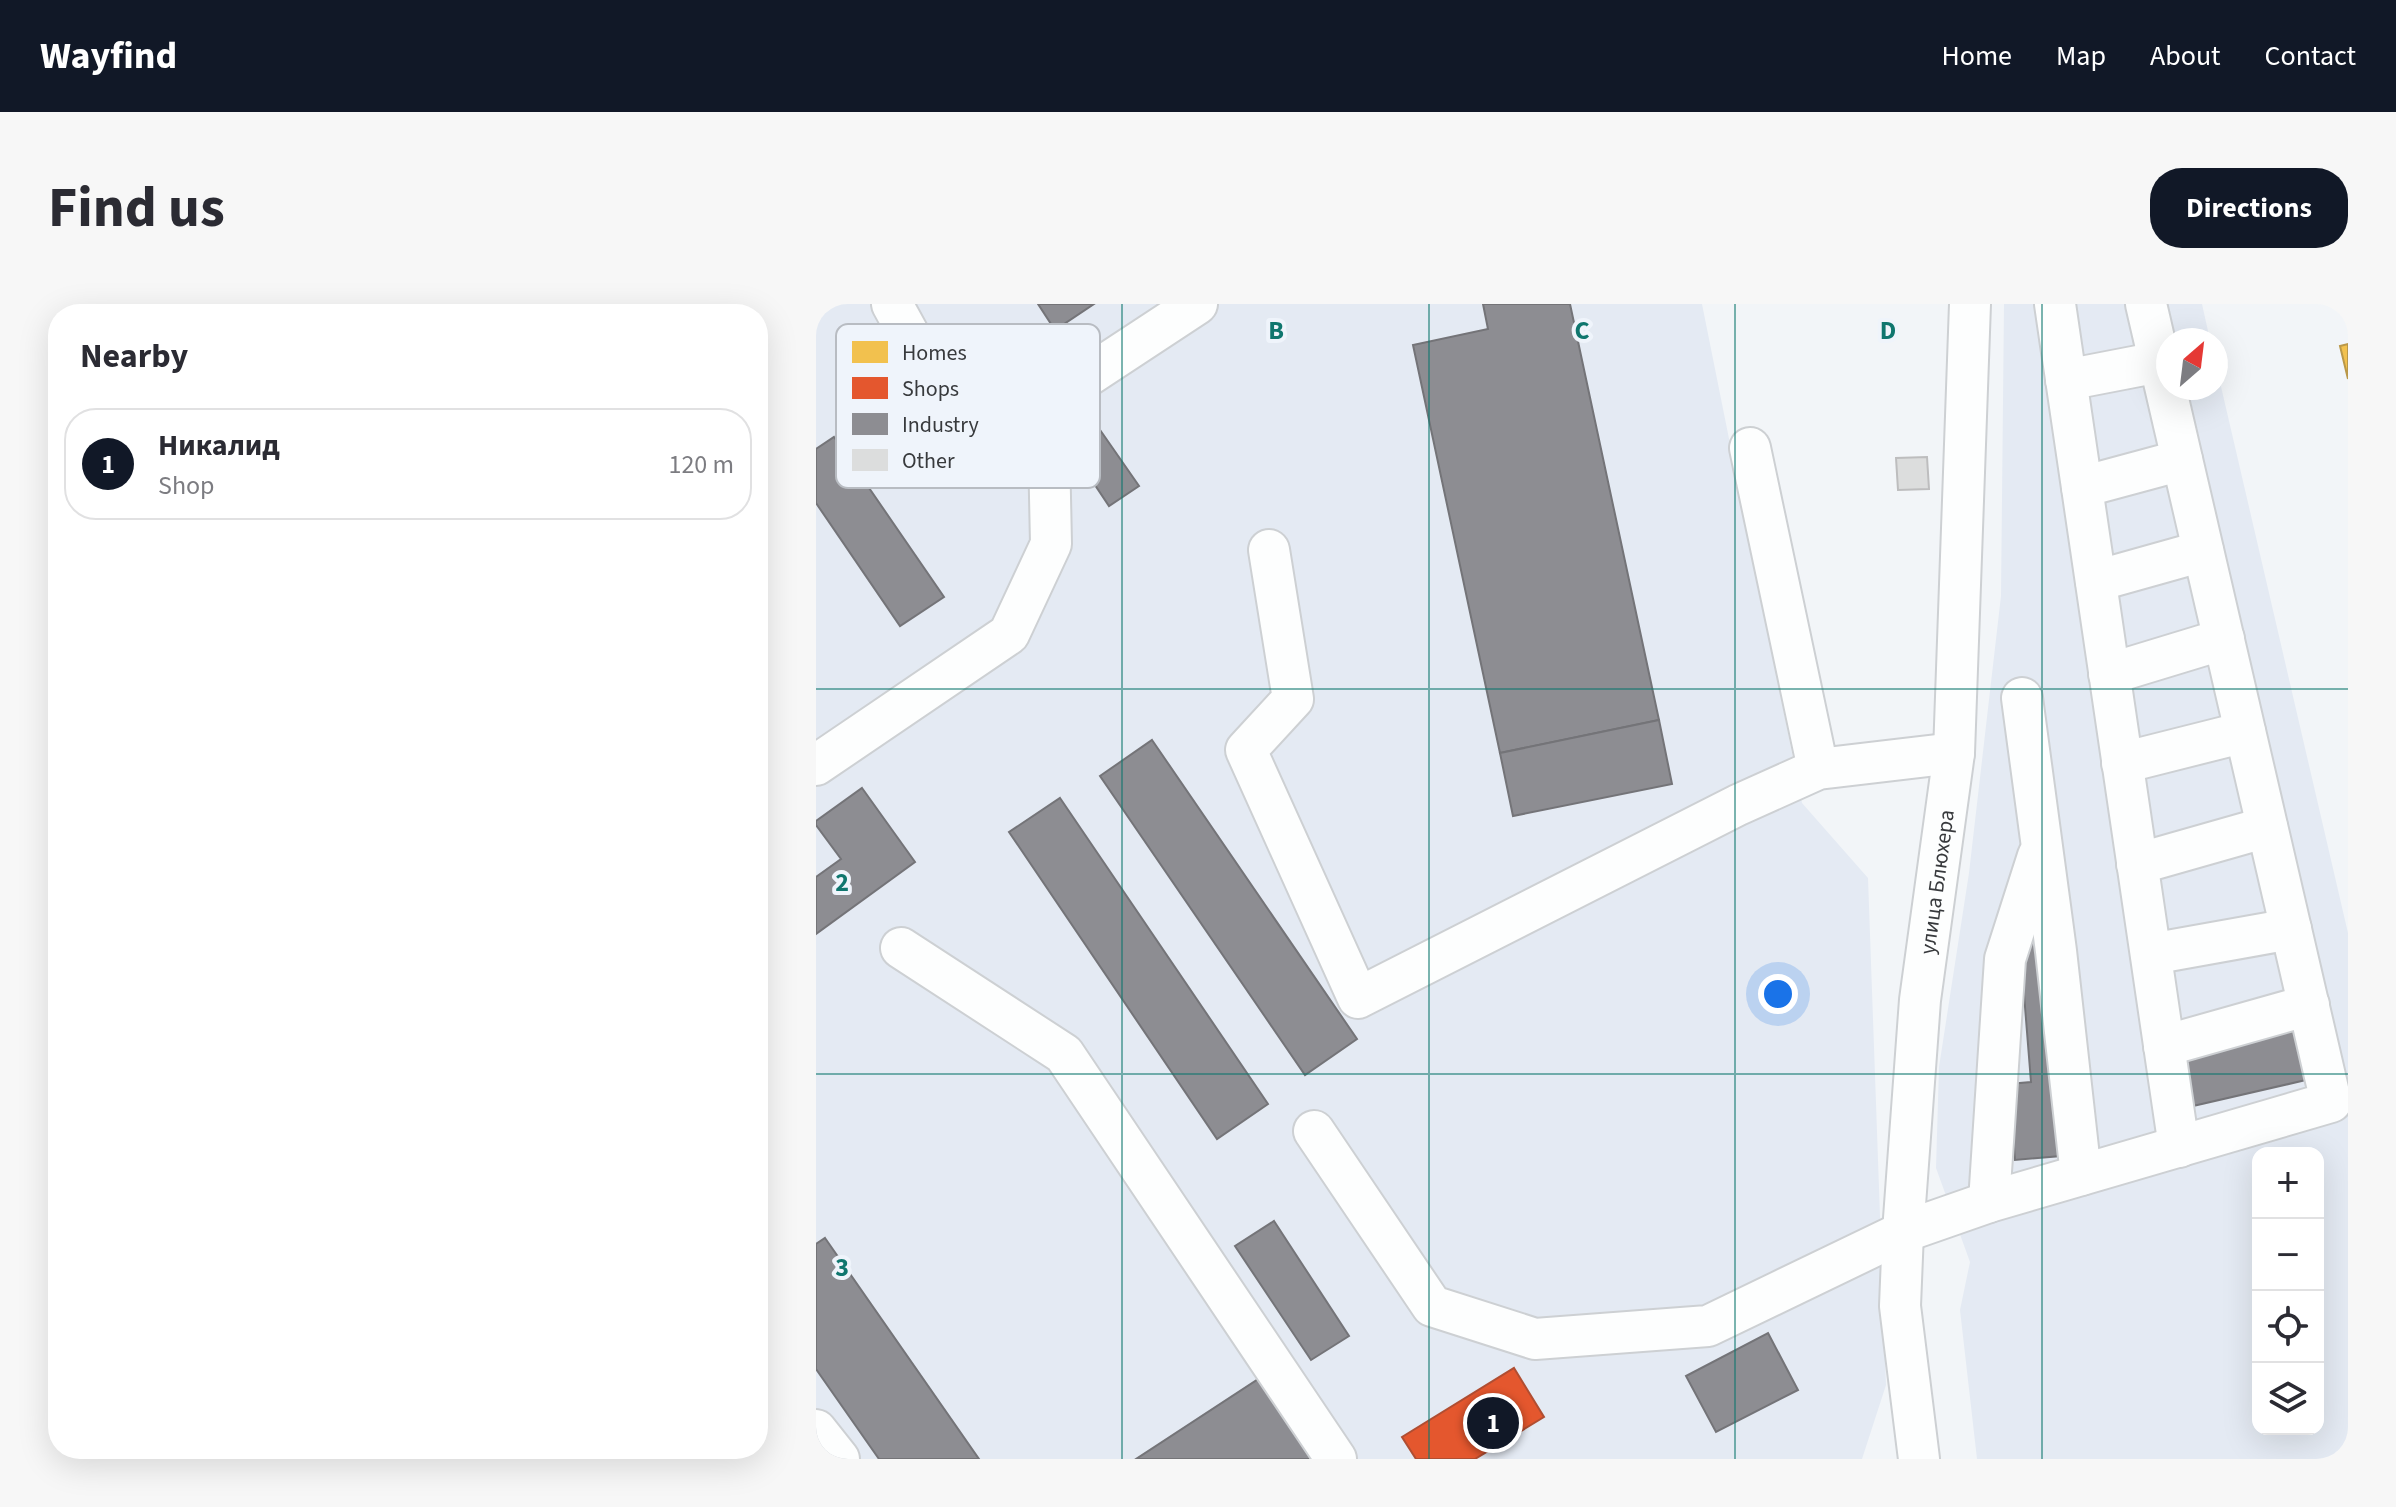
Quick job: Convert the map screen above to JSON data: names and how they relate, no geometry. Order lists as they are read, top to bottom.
{
  "streets": {
    "street": ["улица Блюхера"]
  },
  "legend": [
    "Homes",
    "Shops",
    "Industry",
    "Other"
  ],
  "north": "top right",
  "page": {
    "header": "Wayfind",
    "nav": [
      "Home",
      "Map",
      "About",
      "Contact"
    ],
    "buttons": "Directions",
    "title": "Find us",
    "heading": "Nearby",
    "list": [
      {
        "mark": "1",
        "name": "Никалид",
        "note": "Shop",
        "value": "120 m"
      }
    ],
    "map_buttons": ["+", "−"],
    "pins": "1"
  },
  "grid": {
    "columns": ["B", "C", "D"],
    "rows": ["2", "3"]
  }
}
